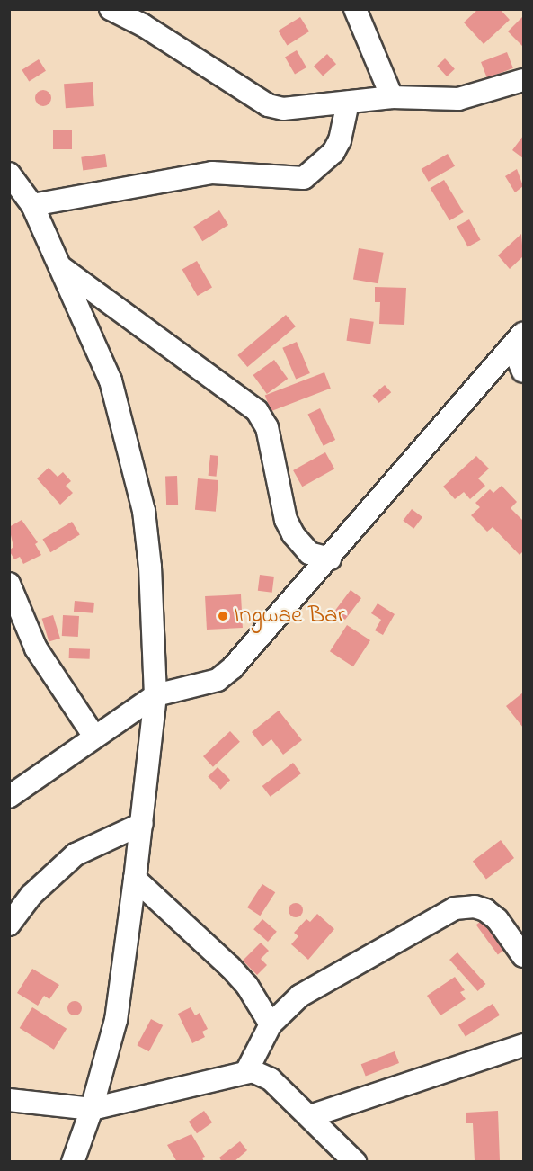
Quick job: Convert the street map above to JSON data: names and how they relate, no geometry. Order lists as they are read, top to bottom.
{
  "places": ["Ingwae Bar"]
}
